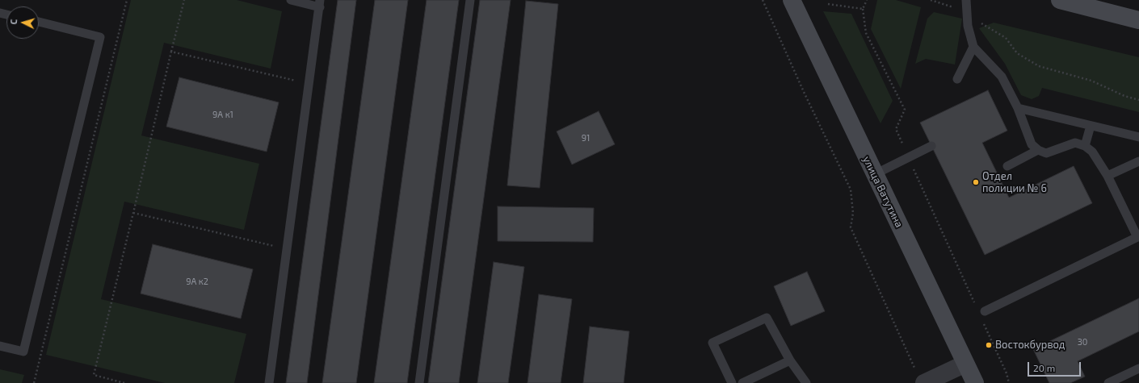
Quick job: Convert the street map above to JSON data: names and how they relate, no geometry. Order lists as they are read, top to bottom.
{
  "streets": {
    "main road": ["улица Ватутина"]
  },
  "places": ["Отдел полиции № 6", "Востокбурвод"],
  "house_numbers": [
    "9А к1",
    "91",
    "9А к2",
    "30"
  ],
  "scale_bar": "20 m",
  "north": "left"
}
